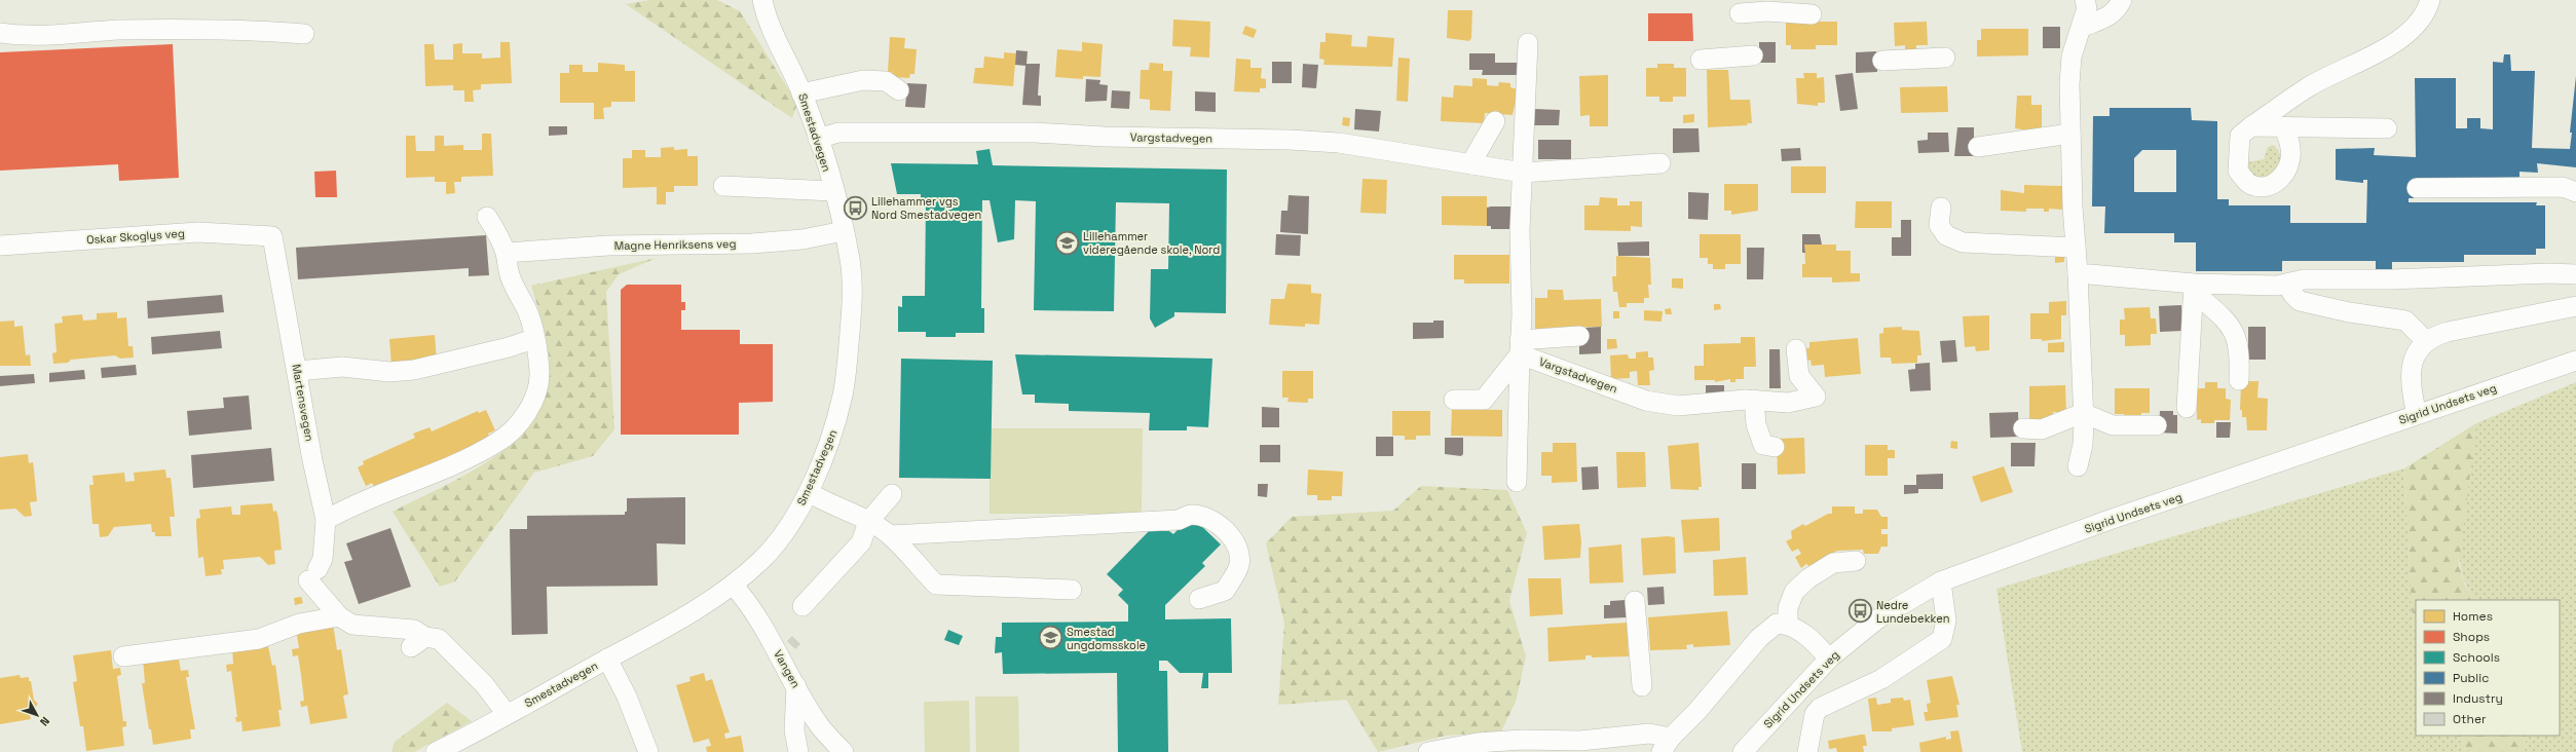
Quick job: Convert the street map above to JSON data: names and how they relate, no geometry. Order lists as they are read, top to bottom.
{
  "streets": {
    "street": [
      "Smestadvegen",
      "Vargstadvegen",
      "Oskar Skoglys veg",
      "Magne Henriksens veg",
      "Martensvegen",
      "Sigrid Undsets veg",
      "Vangen"
    ]
  },
  "crossings": [
    ["Smestadvegen", "Vargstadvegen"],
    ["Smestadvegen", "Magne Henriksens veg"],
    ["Smestadvegen", "Vangen"],
    ["Oskar Skoglys veg", "Martensvegen"]
  ],
  "places": {
    "bus stop": ["Lillehammer vgs Nord Smestadvegen", "Nedre Lundebekken"],
    "school or university": ["Lillehammer videregående skole, Nord", "Smestad ungdomsskole"]
  },
  "legend": [
    "Homes",
    "Shops",
    "Schools",
    "Public",
    "Industry",
    "Other"
  ],
  "north": "bottom right"
}
